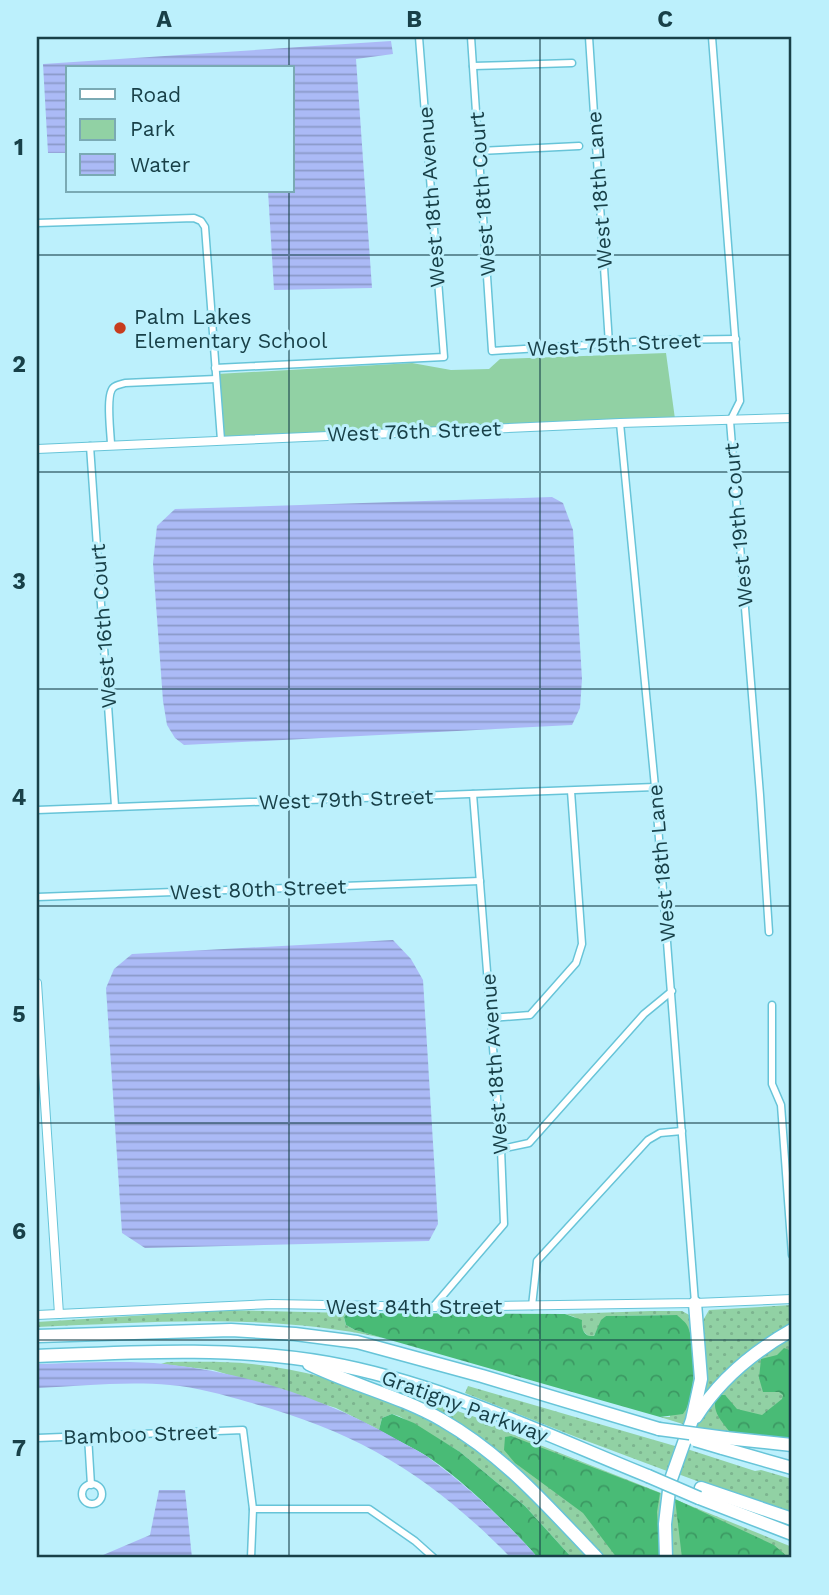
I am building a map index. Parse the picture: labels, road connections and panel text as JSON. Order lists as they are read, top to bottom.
{
  "streets": {
    "highway": ["Gratigny Parkway"],
    "street": [
      "West 18th Lane",
      "West 18th Court",
      "West 18th Avenue",
      "West 75th Street",
      "West 76th Street",
      "West 19th Court",
      "West 16th Court",
      "West 79th Street",
      "West 80th Street",
      "West 84th Street",
      "Bamboo Street"
    ]
  },
  "crossings": [
    ["West 18th Lane", "West 75th Street"],
    ["West 18th Lane", "West 76th Street"],
    ["West 18th Lane", "West 79th Street"],
    ["West 18th Lane", "West 84th Street"],
    ["West 18th Court", "West 75th Street"],
    ["West 18th Avenue", "West 79th Street"],
    ["West 18th Avenue", "West 80th Street"],
    ["West 18th Avenue", "West 84th Street"],
    ["West 75th Street", "West 19th Court"],
    ["West 76th Street", "West 19th Court"],
    ["West 76th Street", "West 16th Court"],
    ["West 16th Court", "West 79th Street"]
  ],
  "places": ["Palm Lakes Elementary School"],
  "legend": ["Road", "Park", "Water"],
  "grid": {
    "columns": ["A", "B", "C"],
    "rows": [
      "1",
      "2",
      "3",
      "4",
      "5",
      "6",
      "7"
    ]
  }
}
